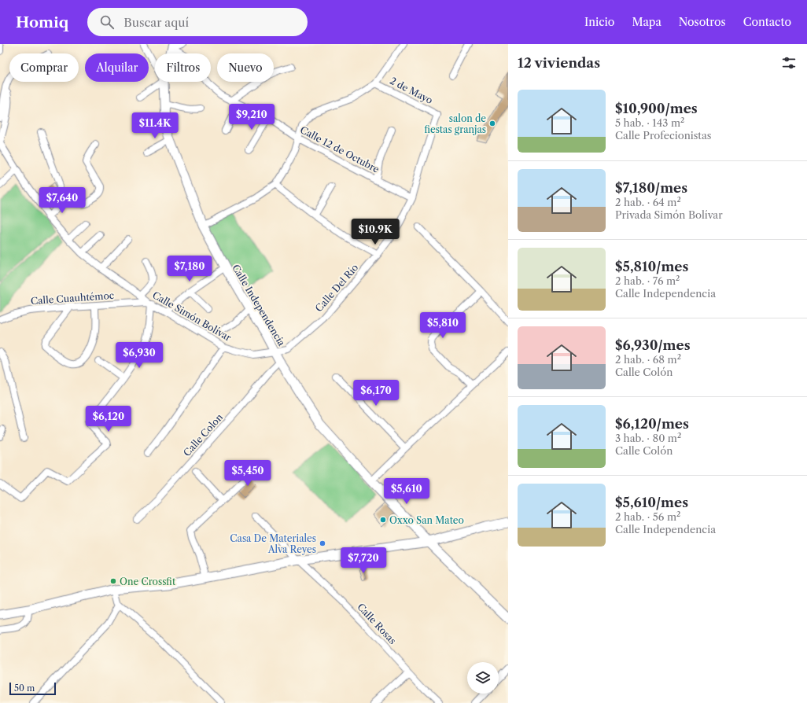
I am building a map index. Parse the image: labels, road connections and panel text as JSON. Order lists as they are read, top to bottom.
{
  "streets": {
    "street": [
      "2 de Mayo",
      "Calle 12 de Octubre",
      "Calle Del Río",
      "Calle Cuauhtémoc",
      "Calle Independencia",
      "Calle Simón Bolívar",
      "Calle Colon",
      "Calle Rosas"
    ]
  },
  "crossings": [
    ["2 de Mayo", "Calle Del Río"],
    ["Calle 12 de Octubre", "Calle Del Río"],
    ["Calle 12 de Octubre", "Calle Independencia"],
    ["Calle Del Río", "Calle Independencia"],
    ["Calle Del Río", "Calle Simón Bolívar"],
    ["Calle Cuauhtémoc", "Calle Simón Bolívar"],
    ["Calle Independencia", "Calle Simón Bolívar"],
    ["Calle Independencia", "Calle Colon"]
  ],
  "places": [
    "salon de fiestas granjas",
    "Oxxo San Mateo",
    "Casa De Materiales Alva Reyes",
    "One Crossfit"
  ],
  "scale_bar": "50 m",
  "page": {
    "header": "Homiq",
    "search": "Buscar aquí",
    "nav": [
      "Inicio",
      "Mapa",
      "Nosotros",
      "Contacto"
    ],
    "heading": "12 viviendas",
    "chip": [
      "Comprar",
      "Alquilar",
      "Filtros",
      "Nuevo"
    ],
    "list": [
      {
        "name": "$10,900/mes",
        "note": "5 hab. · 143 m² · Calle Profecionistas"
      },
      {
        "name": "$7,180/mes",
        "note": "2 hab. · 64 m² · Privada Simón Bolívar"
      },
      {
        "name": "$5,810/mes",
        "note": "2 hab. · 76 m² · Calle Independencia"
      },
      {
        "name": "$6,930/mes",
        "note": "2 hab. · 68 m² · Calle Colón"
      },
      {
        "name": "$6,120/mes",
        "note": "3 hab. · 80 m² · Calle Colón"
      },
      {
        "name": "$5,610/mes",
        "note": "2 hab. · 56 m² · Calle Independencia"
      }
    ],
    "price": [
      "$9,210",
      "$11.4K",
      "$7,640",
      "$10.9K",
      "$7,180",
      "$5,810",
      "$6,930",
      "$6,170",
      "$6,120",
      "$5,450",
      "$5,610",
      "$7,720"
    ],
    "scale": "50 m"
  }
}
